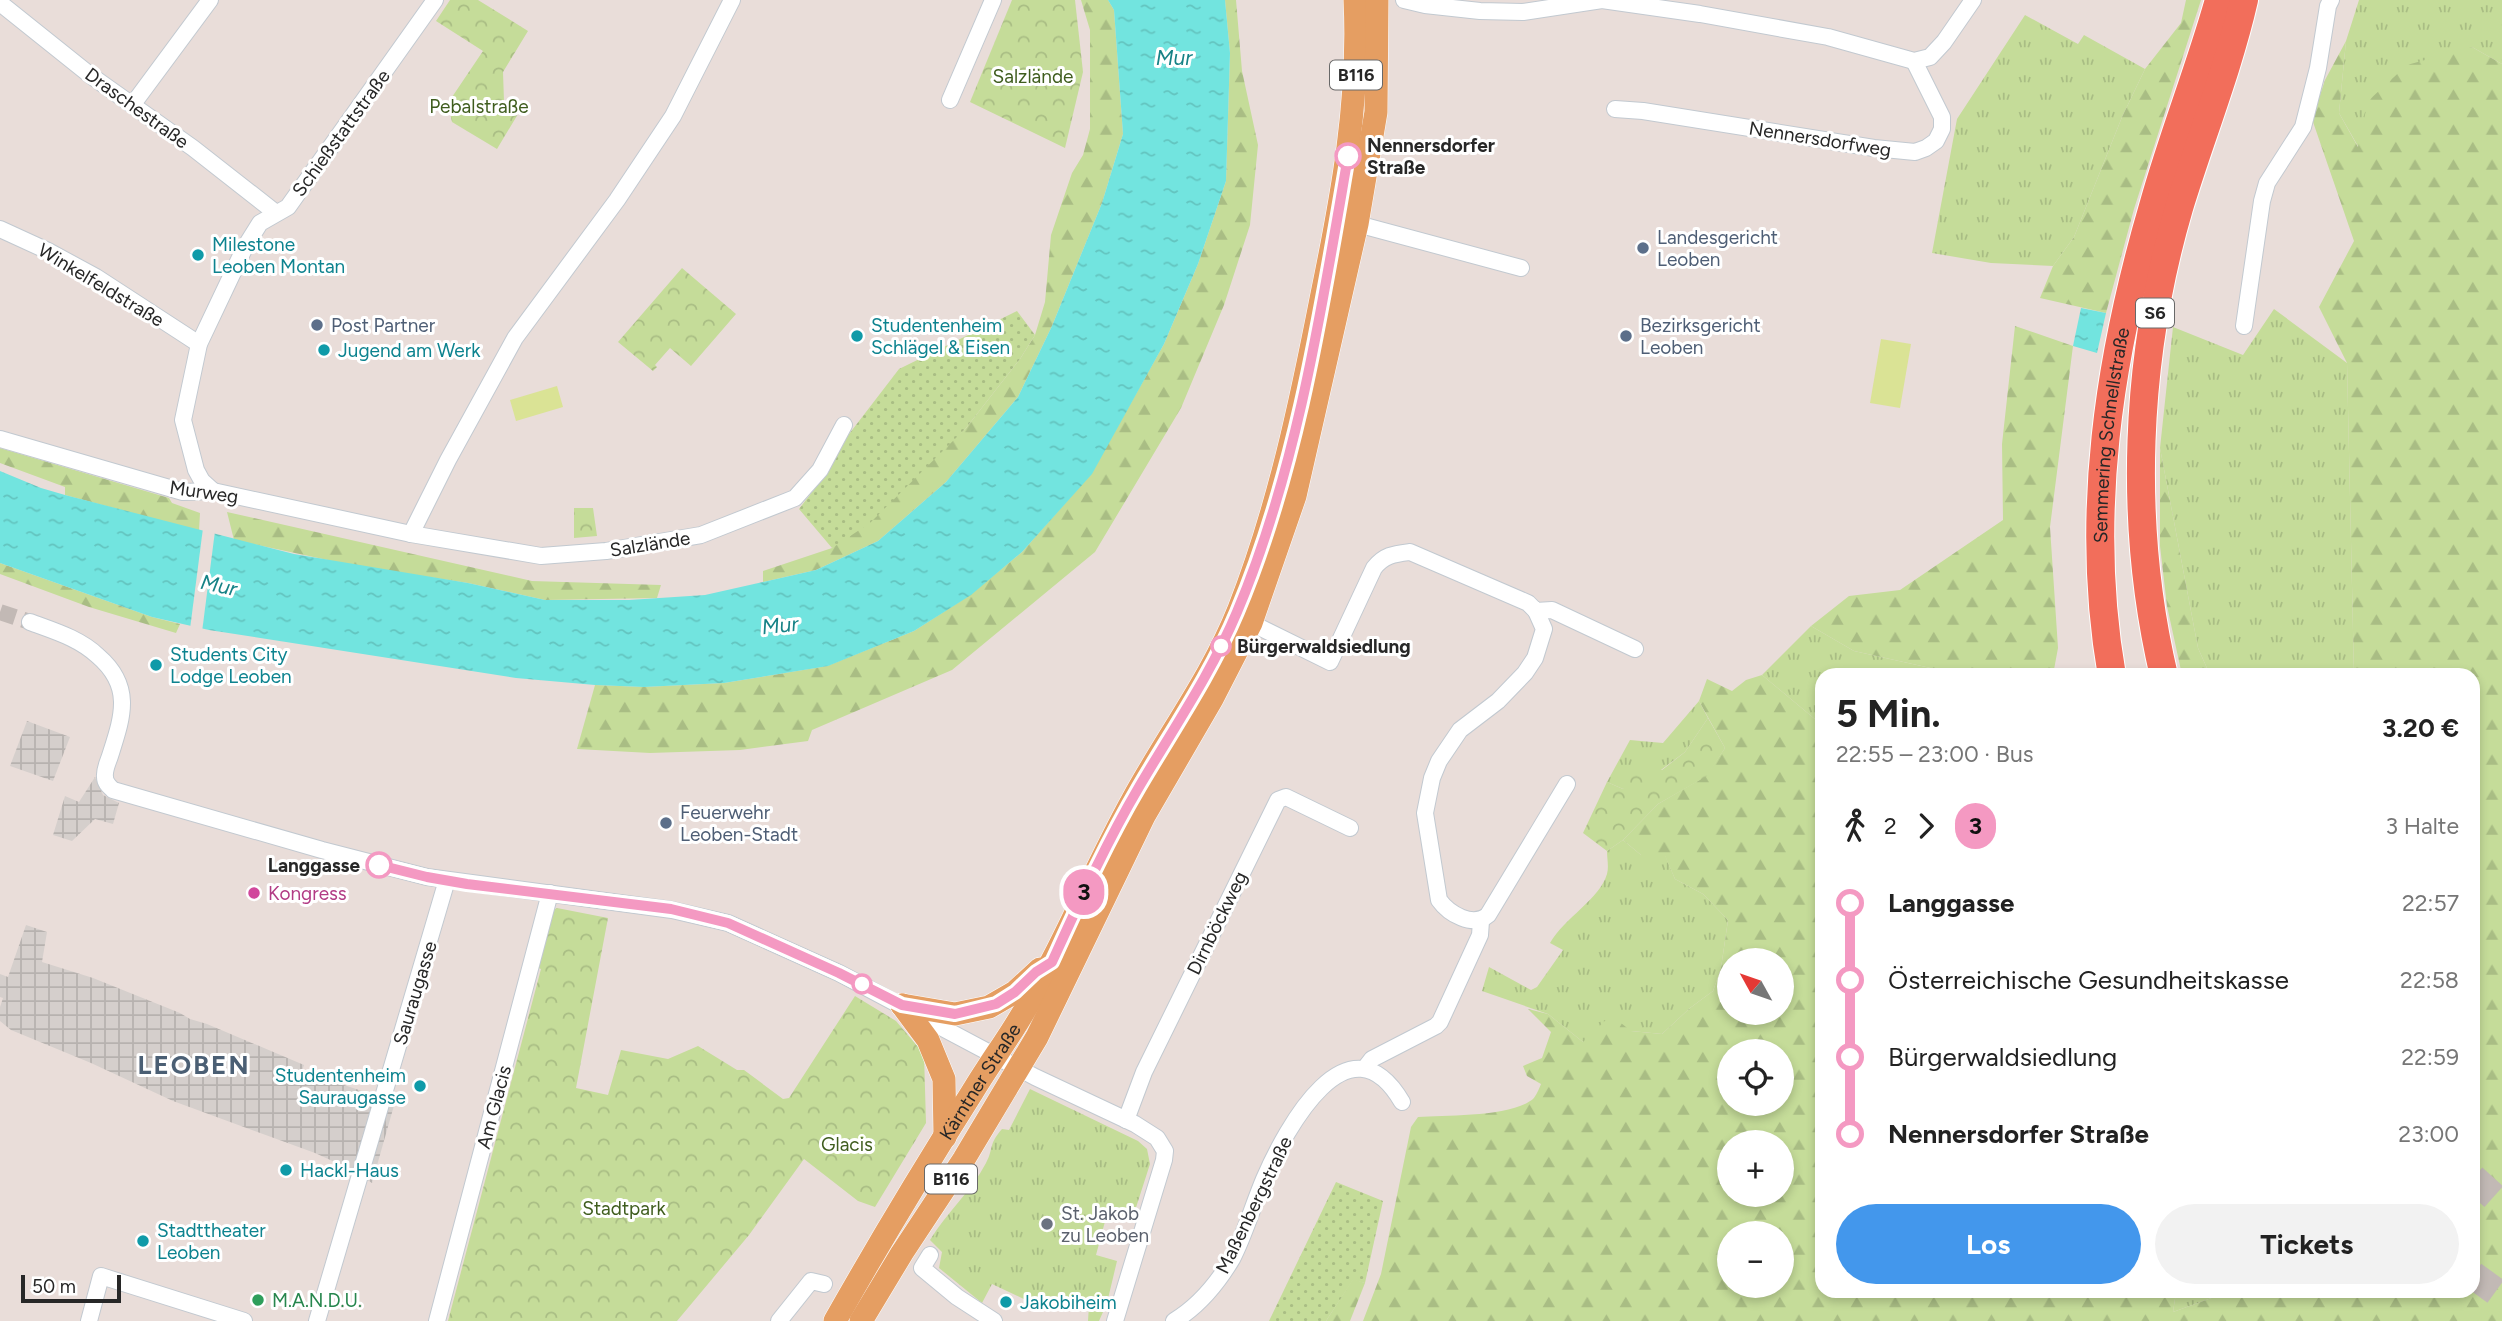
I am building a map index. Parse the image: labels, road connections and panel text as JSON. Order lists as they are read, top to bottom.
{
  "streets": {
    "highway": ["S6", "Semmering Schnellstraße"],
    "main road": ["B116", "Kärntner Straße"],
    "street": [
      "Draschestraße",
      "Schießstattstraße",
      "Nennersdorfweg",
      "Winkelfeldstraße",
      "Murweg",
      "Salzlände",
      "Dirnböckweg",
      "Sauraugasse",
      "Am Glacis",
      "Maßenbergstraße"
    ]
  },
  "crossings": [
    ["Draschestraße", "Schießstattstraße"],
    ["Schießstattstraße", "Winkelfeldstraße"],
    ["Schießstattstraße", "Murweg"],
    ["Murweg", "Salzlände"]
  ],
  "districts": ["LEOBEN"],
  "water": ["Mur"],
  "parks": [
    "Salzlände",
    "Pebalstraße",
    "Glacis",
    "Stadtpark"
  ],
  "places": [
    "Nennersdorfer Straße",
    "Landesgericht Leoben",
    "Milestone Leoben Montan",
    "Post Partner",
    "Studentenheim Schlägel & Eisen",
    "Bezirksgericht Leoben",
    "Jugend am Werk",
    "Bürgerwaldsiedlung",
    "Students City Lodge Leoben",
    "Feuerwehr Leoben-Stadt",
    "Langgasse",
    "Kongress",
    "Studentenheim Sauraugasse",
    "Hackl-Haus",
    "St. Jakob zu Leoben",
    "Stadttheater Leoben",
    "M.A.N.D.U.",
    "Jakobiheim"
  ],
  "lines": ["bus line 3"],
  "scale_bar": "50 m",
  "north": "top left",
  "page": {
    "on_map": "3",
    "heading": ["5 Min.", "22:55 – 23:00 · Bus", "3.20 €"],
    "legs": ["2", "3", "3 Halte"],
    "list": [
      {
        "name": "Langgasse",
        "value": "22:57"
      },
      {
        "name": "Österreichische Gesundheitskasse",
        "value": "22:58"
      },
      {
        "name": "Bürgerwaldsiedlung",
        "value": "22:59"
      },
      {
        "name": "Nennersdorfer Straße",
        "value": "23:00"
      }
    ],
    "map_buttons": ["+", "−"],
    "buttons": ["Los", "Tickets"],
    "scale": "50 m"
  }
}
